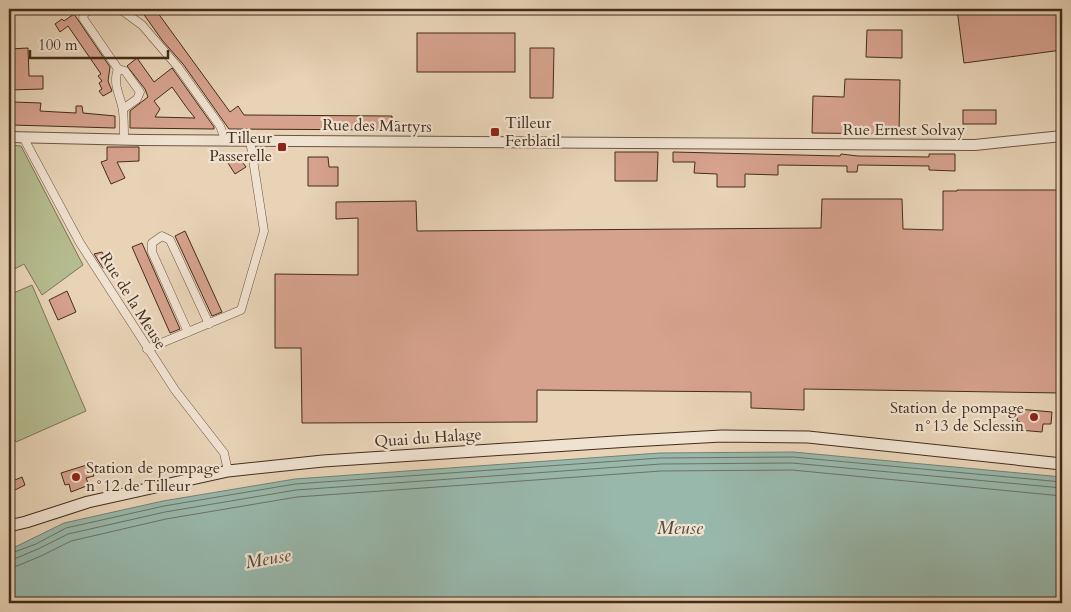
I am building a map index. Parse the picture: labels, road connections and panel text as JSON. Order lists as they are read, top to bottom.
{
  "streets": {
    "main road": ["Quai du Halage"],
    "street": ["Rue des Martyrs", "Rue Ernest Solvay", "Rue de la Meuse"]
  },
  "crossings": [
    ["Rue des Martyrs", "Rue Ernest Solvay"],
    ["Rue des Martyrs", "Rue de la Meuse"],
    ["Rue de la Meuse", "Quai du Halage"]
  ],
  "water": ["Meuse"],
  "places": {
    "transit": ["Tilleur Ferblatil", "Tilleur Passerelle"],
    "other": ["Station de pompage n°13 de Sclessin", "Station de pompage n°12 de Tilleur"]
  },
  "scale_bar": "100 m"
}
